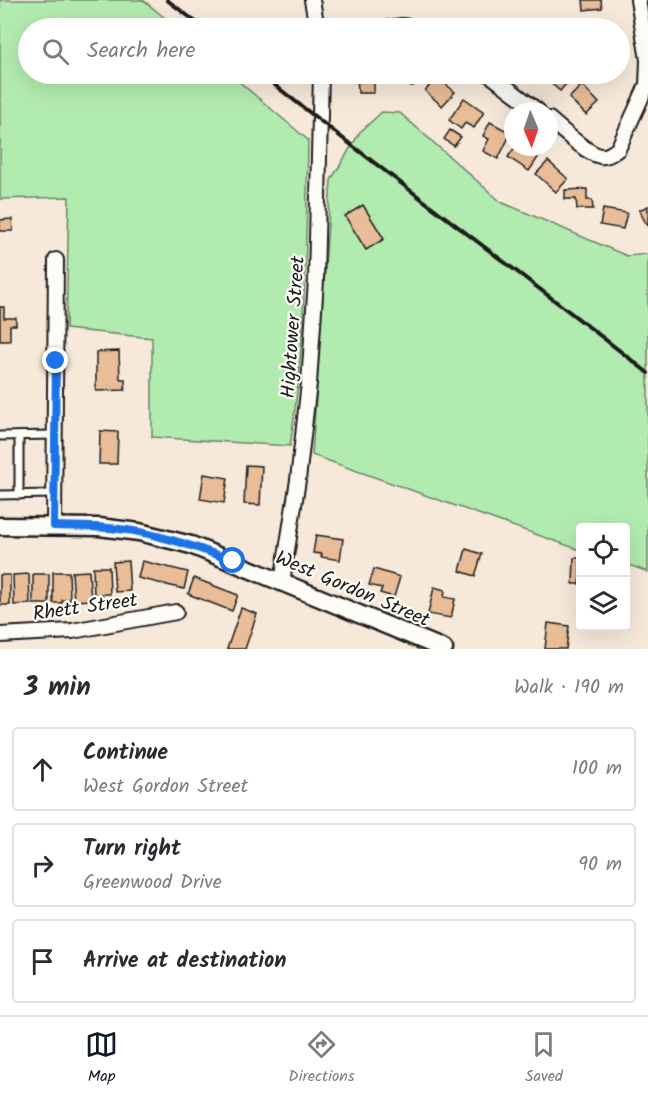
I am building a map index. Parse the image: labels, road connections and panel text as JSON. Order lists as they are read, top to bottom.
{
  "streets": {
    "street": ["Hightower Street", "West Gordon Street", "Rhett Street"]
  },
  "crossings": [
    ["Hightower Street", "West Gordon Street"]
  ],
  "north": "bottom",
  "page": {
    "search": "Search here",
    "heading": ["3 min", "Walk · 190 m"],
    "list": [
      ["Continue", "West Gordon Street", "100 m"],
      ["Turn right", "Greenwood Drive", "90 m"],
      "Arrive at destination"
    ],
    "nav": ["Map", "Directions", "Saved"]
  }
}
